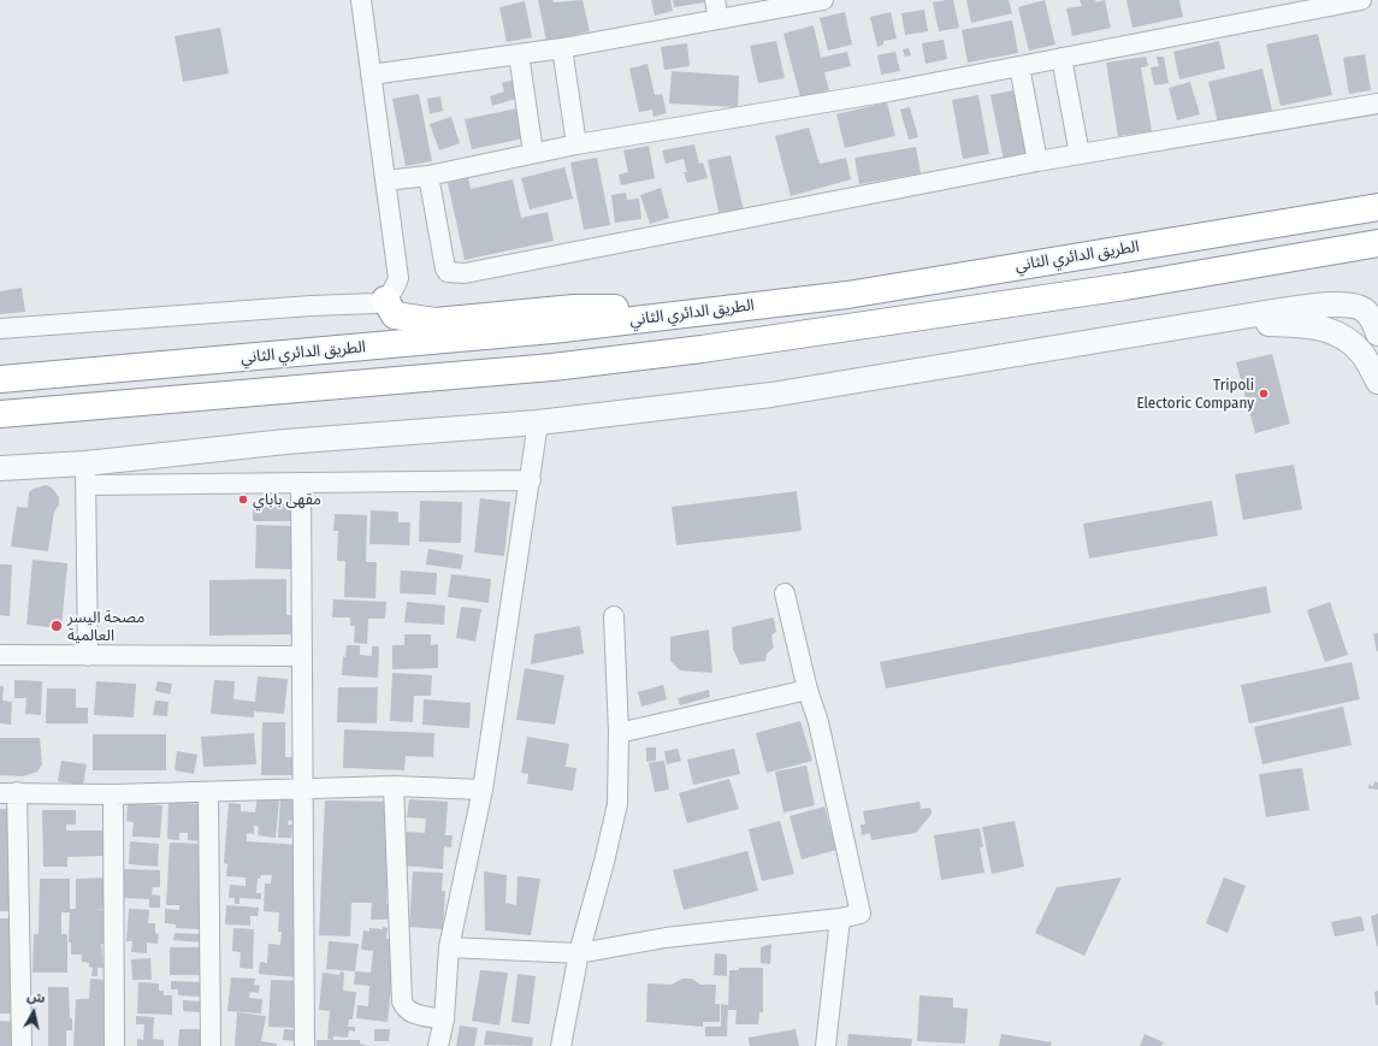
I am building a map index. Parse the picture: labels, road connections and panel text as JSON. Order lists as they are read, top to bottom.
{
  "streets": {
    "highway": ["الطريق الدائري الثاني"]
  },
  "places": ["Tripoli Electoric Company", "مقهى باباي", "مصحة اليسر العالمية"],
  "north": "top"
}
